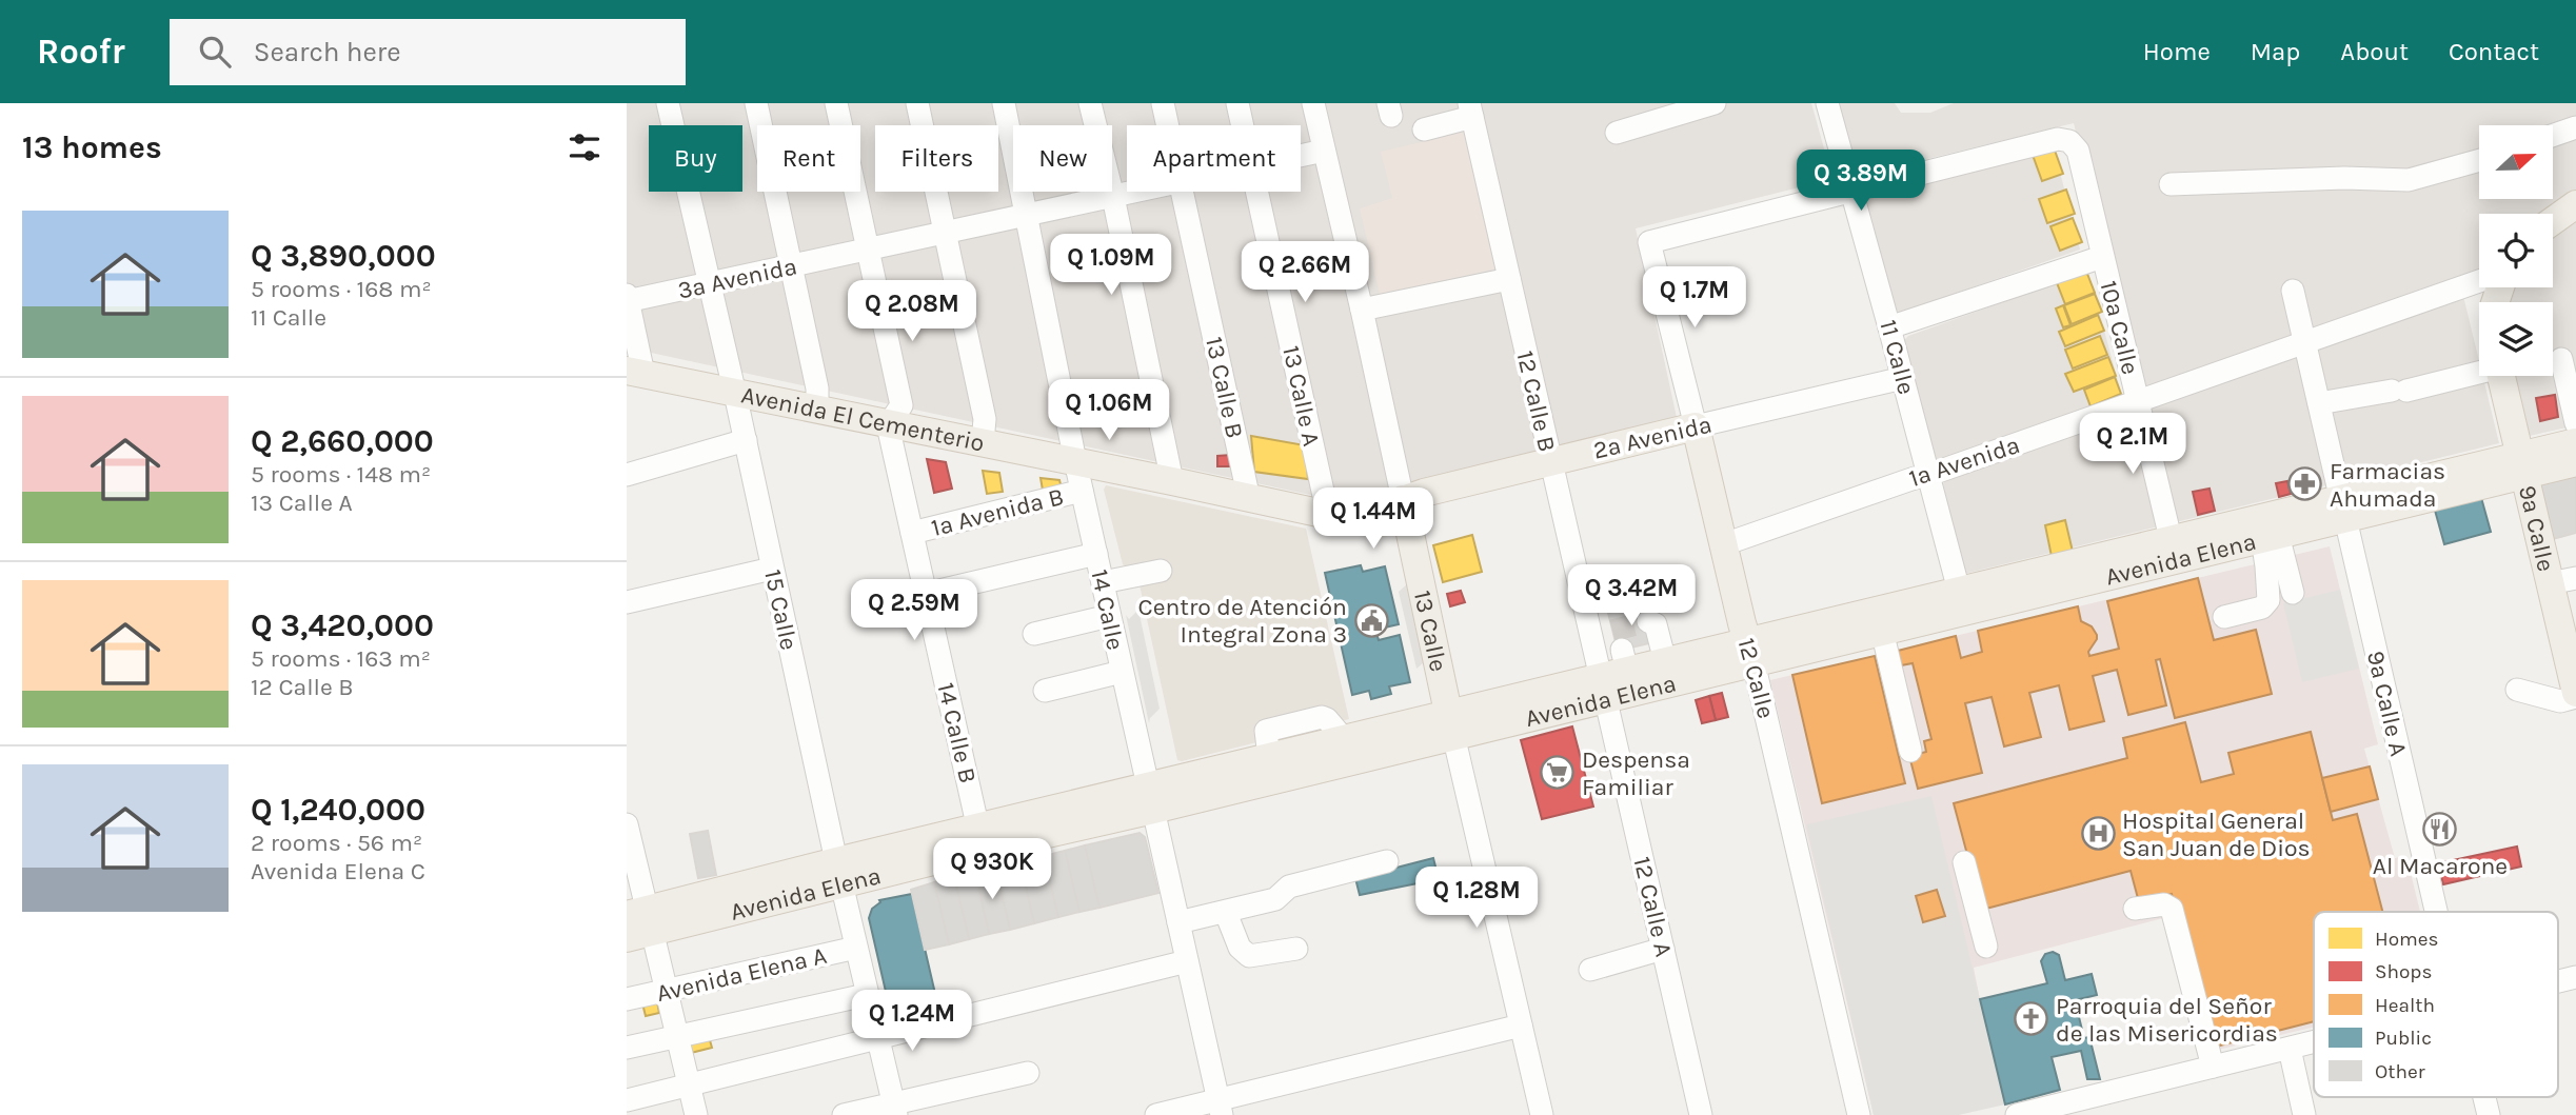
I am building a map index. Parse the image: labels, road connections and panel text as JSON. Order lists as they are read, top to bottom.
{
  "streets": {
    "main road": [
      "Avenida El Cementerio",
      "2a Avenida",
      "9a Calle",
      "Avenida Elena",
      "13 Calle",
      "12 Calle"
    ],
    "street": [
      "3a Avenida",
      "10a Calle",
      "11 Calle",
      "13 Calle B",
      "13 Calle A",
      "12 Calle B",
      "1a Avenida",
      "1a Avenida B",
      "15 Calle",
      "14 Calle",
      "9a Calle A",
      "14 Calle B",
      "12 Calle A",
      "Avenida Elena A"
    ]
  },
  "crossings": [
    ["3a Avenida", "15 Calle"],
    ["3a Avenida", "14 Calle"],
    ["3a Avenida", "13 Calle"],
    ["10a Calle", "11 Calle"],
    ["10a Calle", "1a Avenida"],
    ["10a Calle", "Avenida Elena"],
    ["10a Calle", "12 Calle"],
    ["11 Calle", "2a Avenida"],
    ["11 Calle", "1a Avenida"],
    ["11 Calle", "Avenida Elena"],
    ["11 Calle", "12 Calle"],
    ["13 Calle B", "Avenida El Cementerio"],
    ["13 Calle A", "Avenida El Cementerio"],
    ["12 Calle B", "2a Avenida"],
    ["12 Calle B", "Avenida Elena"],
    ["12 Calle B", "12 Calle A"],
    ["Avenida El Cementerio", "15 Calle"],
    ["Avenida El Cementerio", "14 Calle"],
    ["Avenida El Cementerio", "13 Calle"],
    ["Avenida El Cementerio", "14 Calle B"],
    ["2a Avenida", "13 Calle"],
    ["2a Avenida", "12 Calle"],
    ["1a Avenida", "12 Calle"],
    ["1a Avenida", "9a Calle A"],
    ["1a Avenida B", "14 Calle"],
    ["1a Avenida B", "14 Calle B"],
    ["9a Calle", "Avenida Elena"],
    ["Avenida Elena", "15 Calle"],
    ["Avenida Elena", "14 Calle"],
    ["Avenida Elena", "13 Calle"],
    ["Avenida Elena", "12 Calle"],
    ["Avenida Elena", "9a Calle A"],
    ["Avenida Elena", "14 Calle B"],
    ["Avenida Elena", "12 Calle A"],
    ["15 Calle", "Avenida Elena A"]
  ],
  "places": {
    "pharmacy": ["Farmacias Ahumada"],
    "public building": ["Centro de Atención Integral Zona 3"],
    "supermarket": ["Despensa Familiar"],
    "restaurant": ["Al Macarone"],
    "hospital": ["Hospital General San Juan de Dios"],
    "church": ["Parroquia del Señor de las Misericordias"]
  },
  "legend": [
    "Homes",
    "Shops",
    "Health",
    "Public",
    "Other"
  ],
  "north": "right",
  "page": {
    "header": "Roofr",
    "search": "Search here",
    "nav": [
      "Home",
      "Map",
      "About",
      "Contact"
    ],
    "heading": "13 homes",
    "chip": [
      "Buy",
      "Rent",
      "Filters",
      "New",
      "Apartment"
    ],
    "price": [
      "Q 3.89M",
      "Q 1.09M",
      "Q 2.66M",
      "Q 1.7M",
      "Q 2.08M",
      "Q 1.06M",
      "Q 2.1M",
      "Q 1.44M",
      "Q 3.42M",
      "Q 2.59M",
      "Q 930K",
      "Q 1.28M",
      "Q 1.24M"
    ],
    "list": [
      {
        "name": "Q 3,890,000",
        "note": "5 rooms · 168 m² · 11 Calle"
      },
      {
        "name": "Q 2,660,000",
        "note": "5 rooms · 148 m² · 13 Calle A"
      },
      {
        "name": "Q 3,420,000",
        "note": "5 rooms · 163 m² · 12 Calle B"
      },
      {
        "name": "Q 1,240,000",
        "note": "2 rooms · 56 m² · Avenida Elena C"
      }
    ]
  }
}
